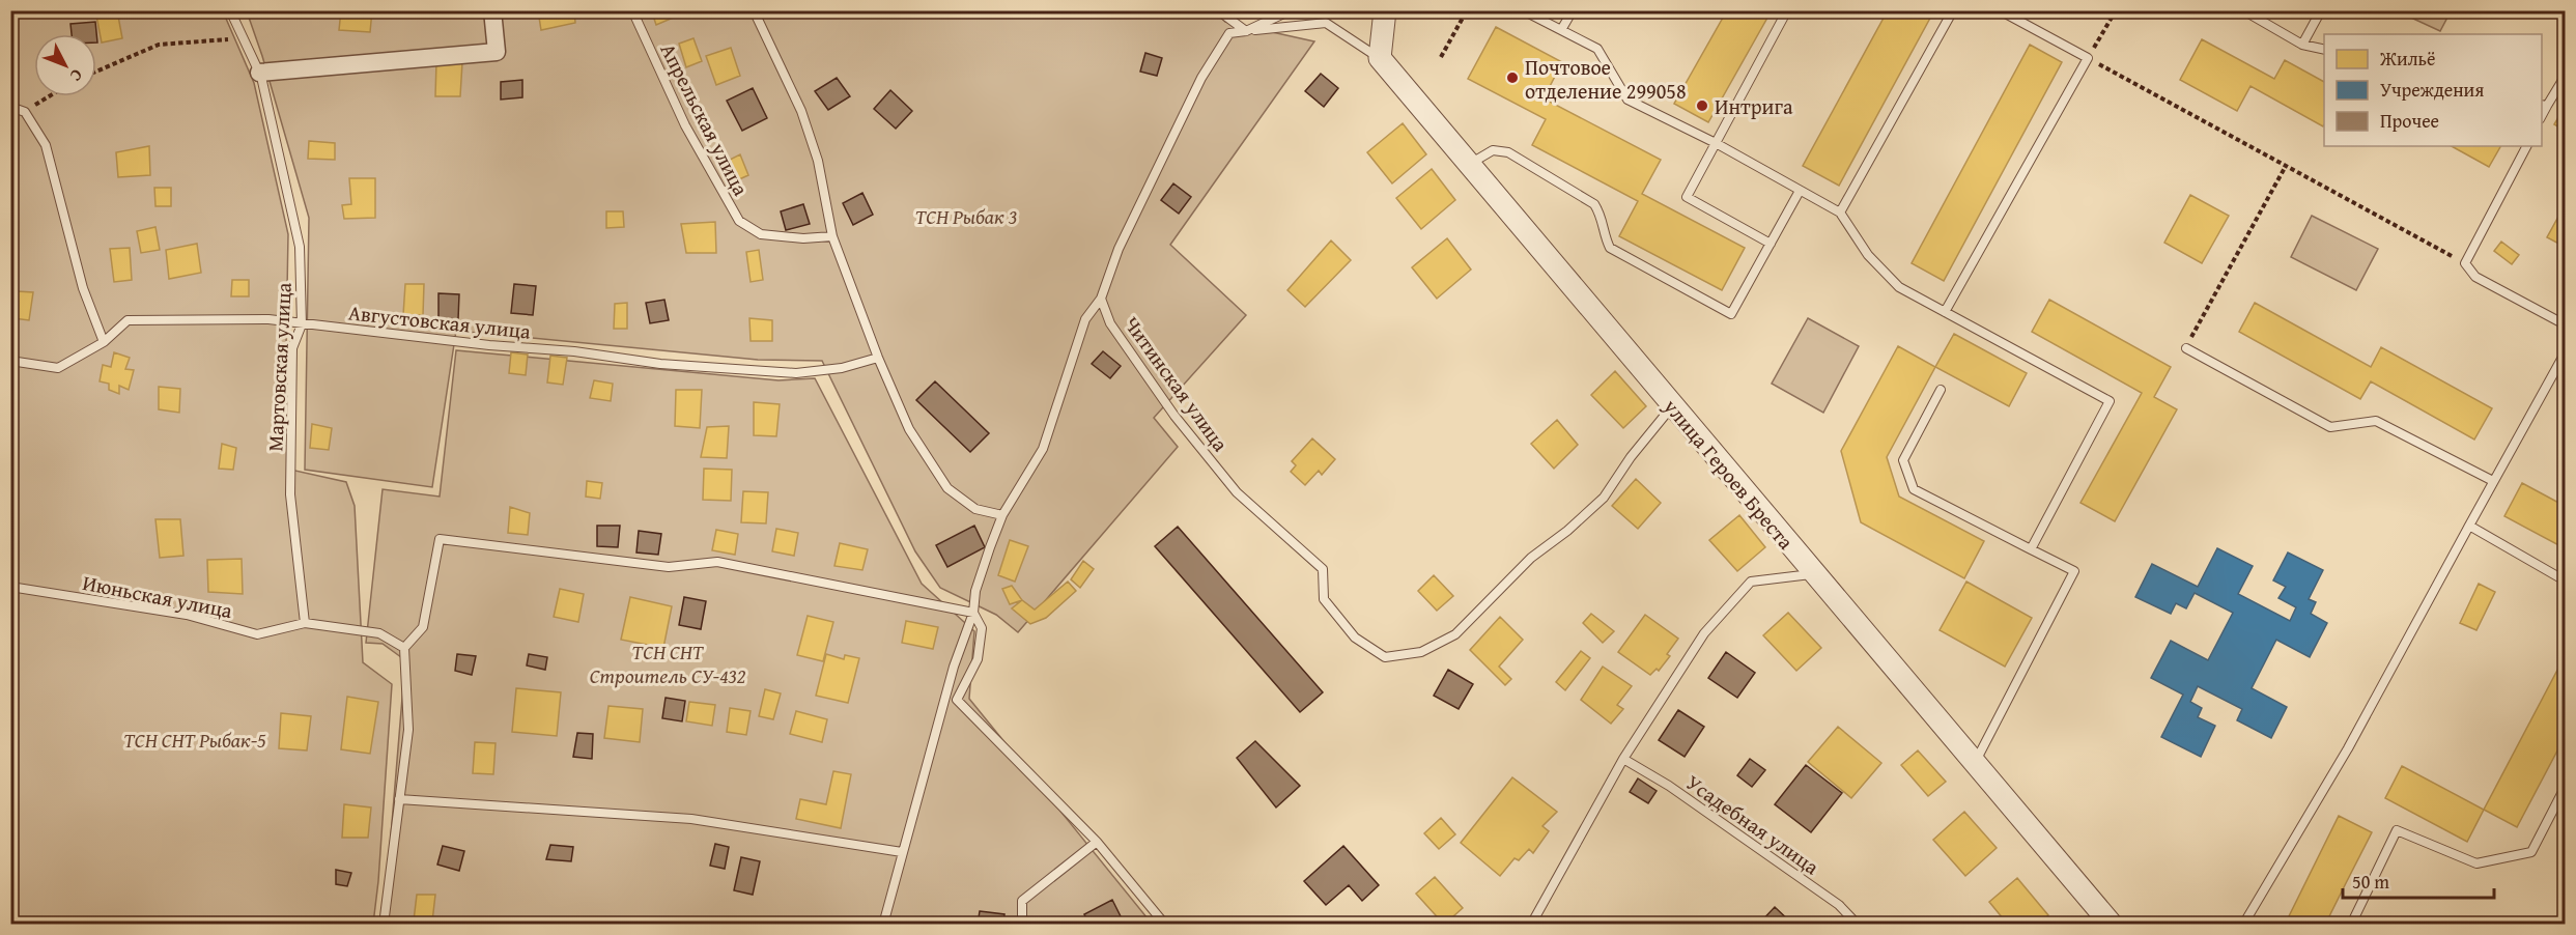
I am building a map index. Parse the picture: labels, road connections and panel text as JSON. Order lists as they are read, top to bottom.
{
  "streets": {
    "street": ["улица Героев Бреста"],
    "lane": [
      "Апрельская улица",
      "Августовская улица",
      "Мартовская улица",
      "Читинская улица",
      "Июньская улица",
      "Усадебная улица"
    ]
  },
  "crossings": [
    ["Августовская улица", "Мартовская улица"],
    ["Мартовская улица", "Июньская улица"],
    ["Читинская улица", "улица Героев Бреста"]
  ],
  "parks": ["ТСН Рыбак 3", "ТСН СНТ Строитель СУ-432", "ТСН СНТ Рыбак-5"],
  "places": ["Почтовое отделение 299058", "Интрига"],
  "legend": ["Жильё", "Учреждения", "Прочее"],
  "scale_bar": "50 m",
  "north": "bottom right"
}
